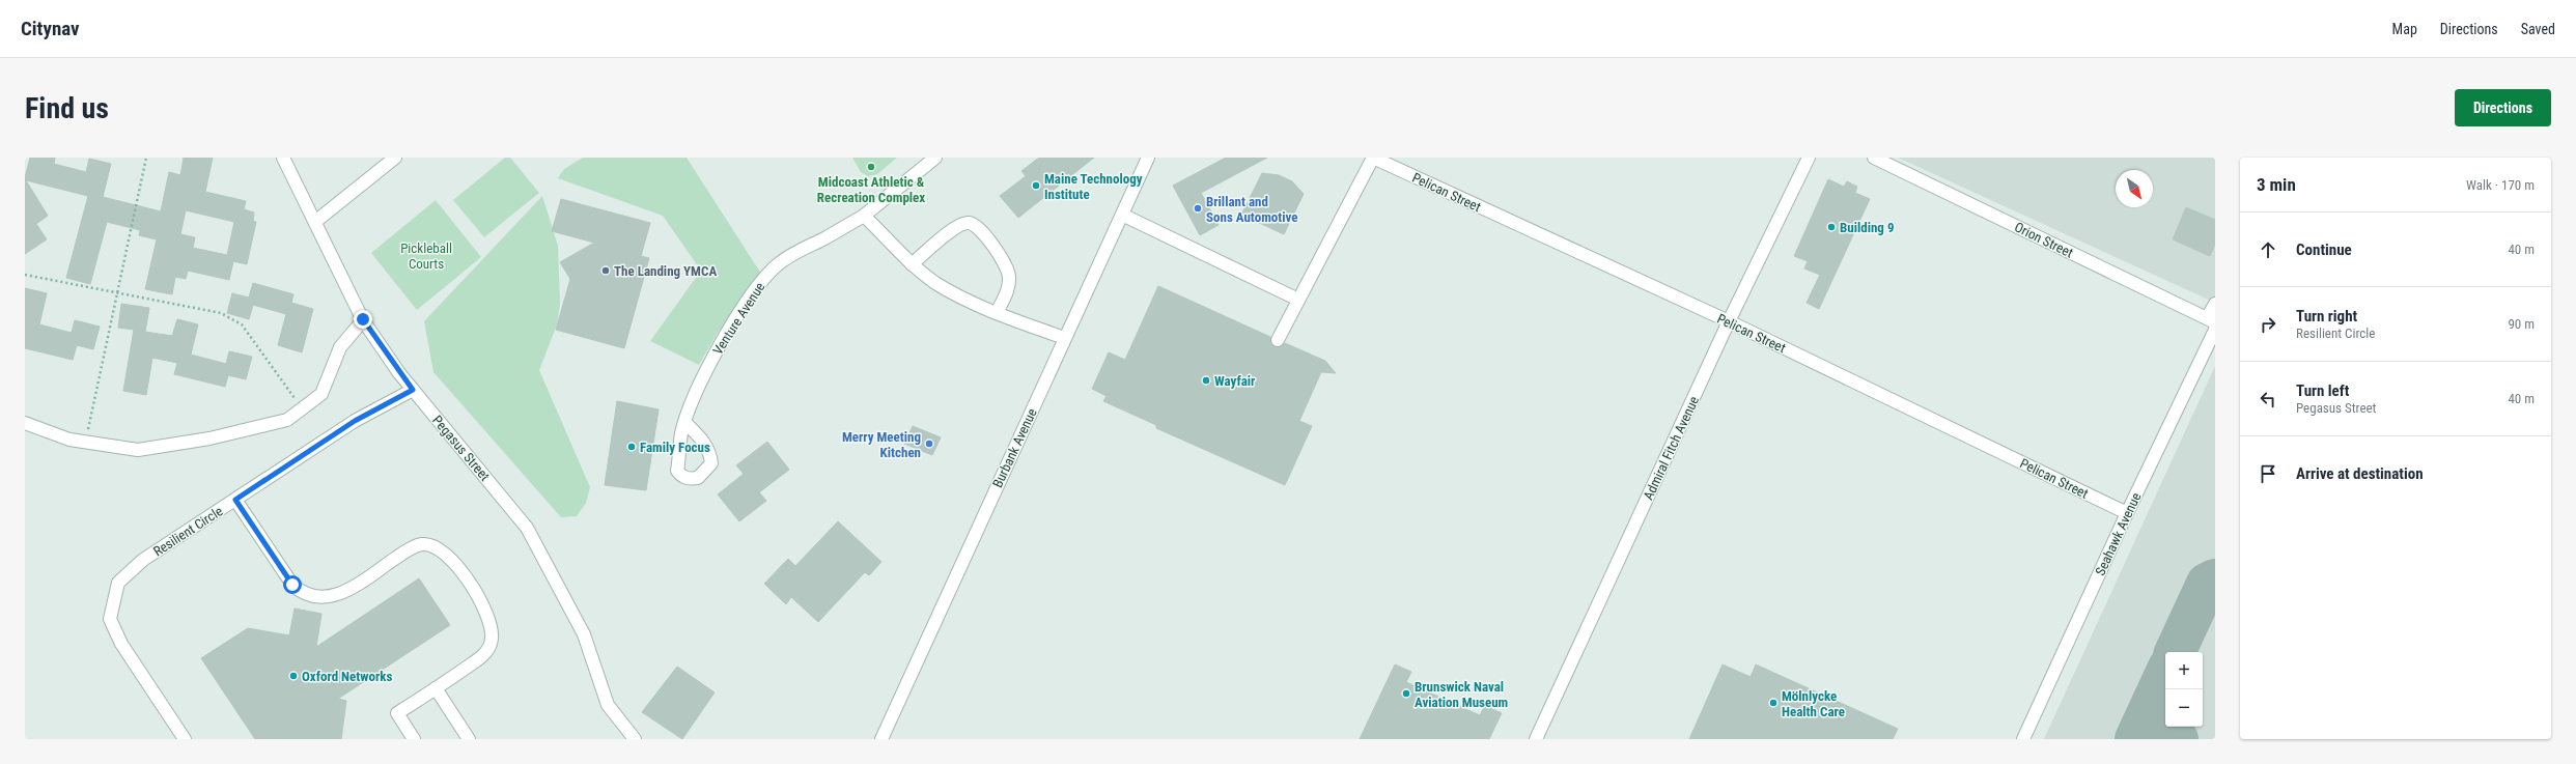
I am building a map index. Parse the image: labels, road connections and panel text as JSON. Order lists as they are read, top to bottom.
{
  "streets": {
    "street": [
      "Pelican Street",
      "Orion Street",
      "Venture Avenue",
      "Pegasus Street",
      "Burbank Avenue",
      "Admiral Fitch Avenue",
      "Resilient Circle",
      "Seahawk Avenue"
    ]
  },
  "crossings": [
    ["Pelican Street", "Admiral Fitch Avenue"],
    ["Pelican Street", "Seahawk Avenue"],
    ["Pegasus Street", "Resilient Circle"]
  ],
  "parks": ["Pickleball Courts"],
  "places": [
    "Midcoast Athletic & Recreation Complex",
    "Maine Technology Institute",
    "Brillant and Sons Automotive",
    "Building 9",
    "The Landing YMCA",
    "Wayfair",
    "Merry Meeting Kitchen",
    "Family Focus",
    "Oxford Networks",
    "Brunswick Naval Aviation Museum",
    "Mölnlycke Health Care"
  ],
  "north": "bottom right",
  "page": {
    "header": "Citynav",
    "nav": ["Map", "Directions", "Saved"],
    "buttons": "Directions",
    "title": "Find us",
    "heading": ["3 min", "Walk · 170 m"],
    "list": [
      ["Continue", "40 m"],
      ["Turn right", "Resilient Circle", "90 m"],
      ["Turn left", "Pegasus Street", "40 m"],
      "Arrive at destination"
    ],
    "map_buttons": ["+", "−"]
  }
}
